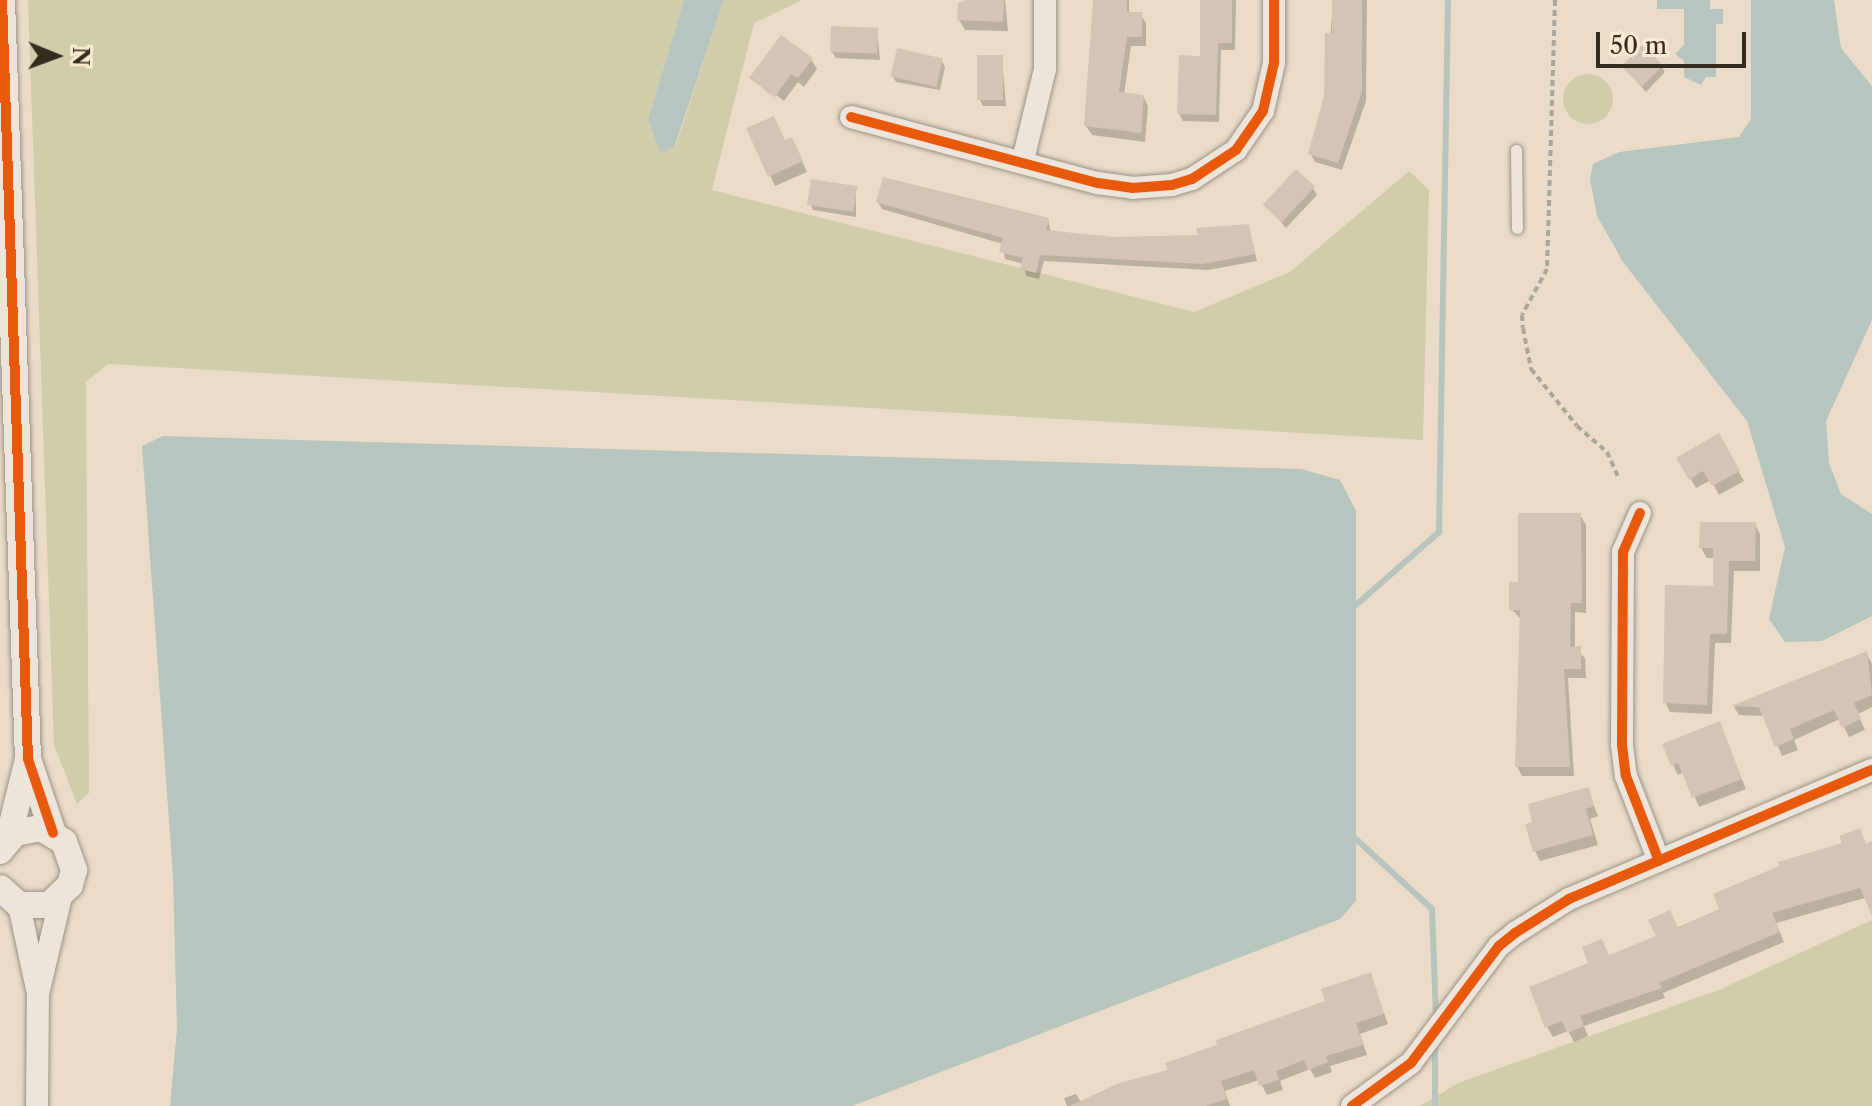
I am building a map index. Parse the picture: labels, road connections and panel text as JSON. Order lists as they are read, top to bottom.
{
  "scale_bar": "50 m",
  "north": "right"
}
